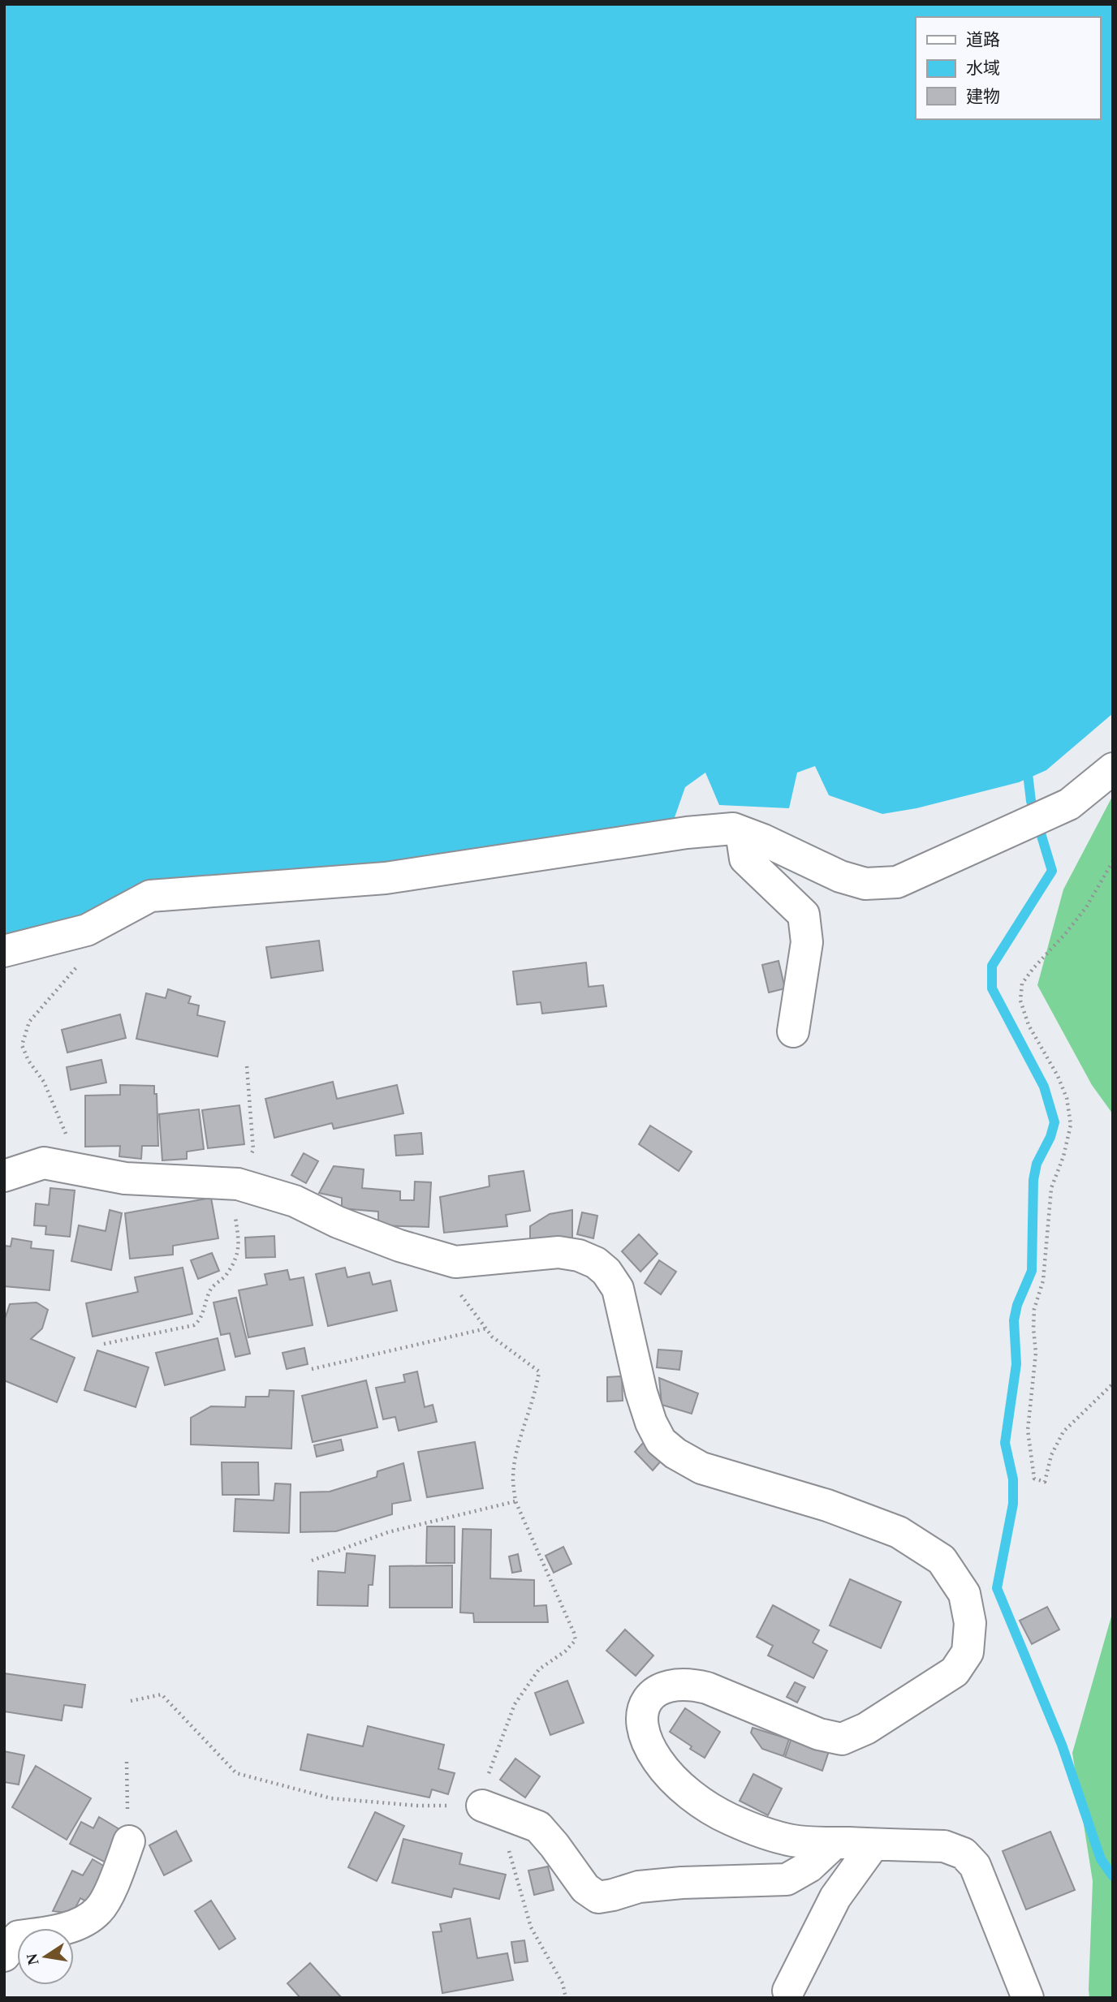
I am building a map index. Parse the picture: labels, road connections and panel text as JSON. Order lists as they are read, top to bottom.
{
  "legend": ["道路", "水域", "建物"],
  "north": "left"
}
